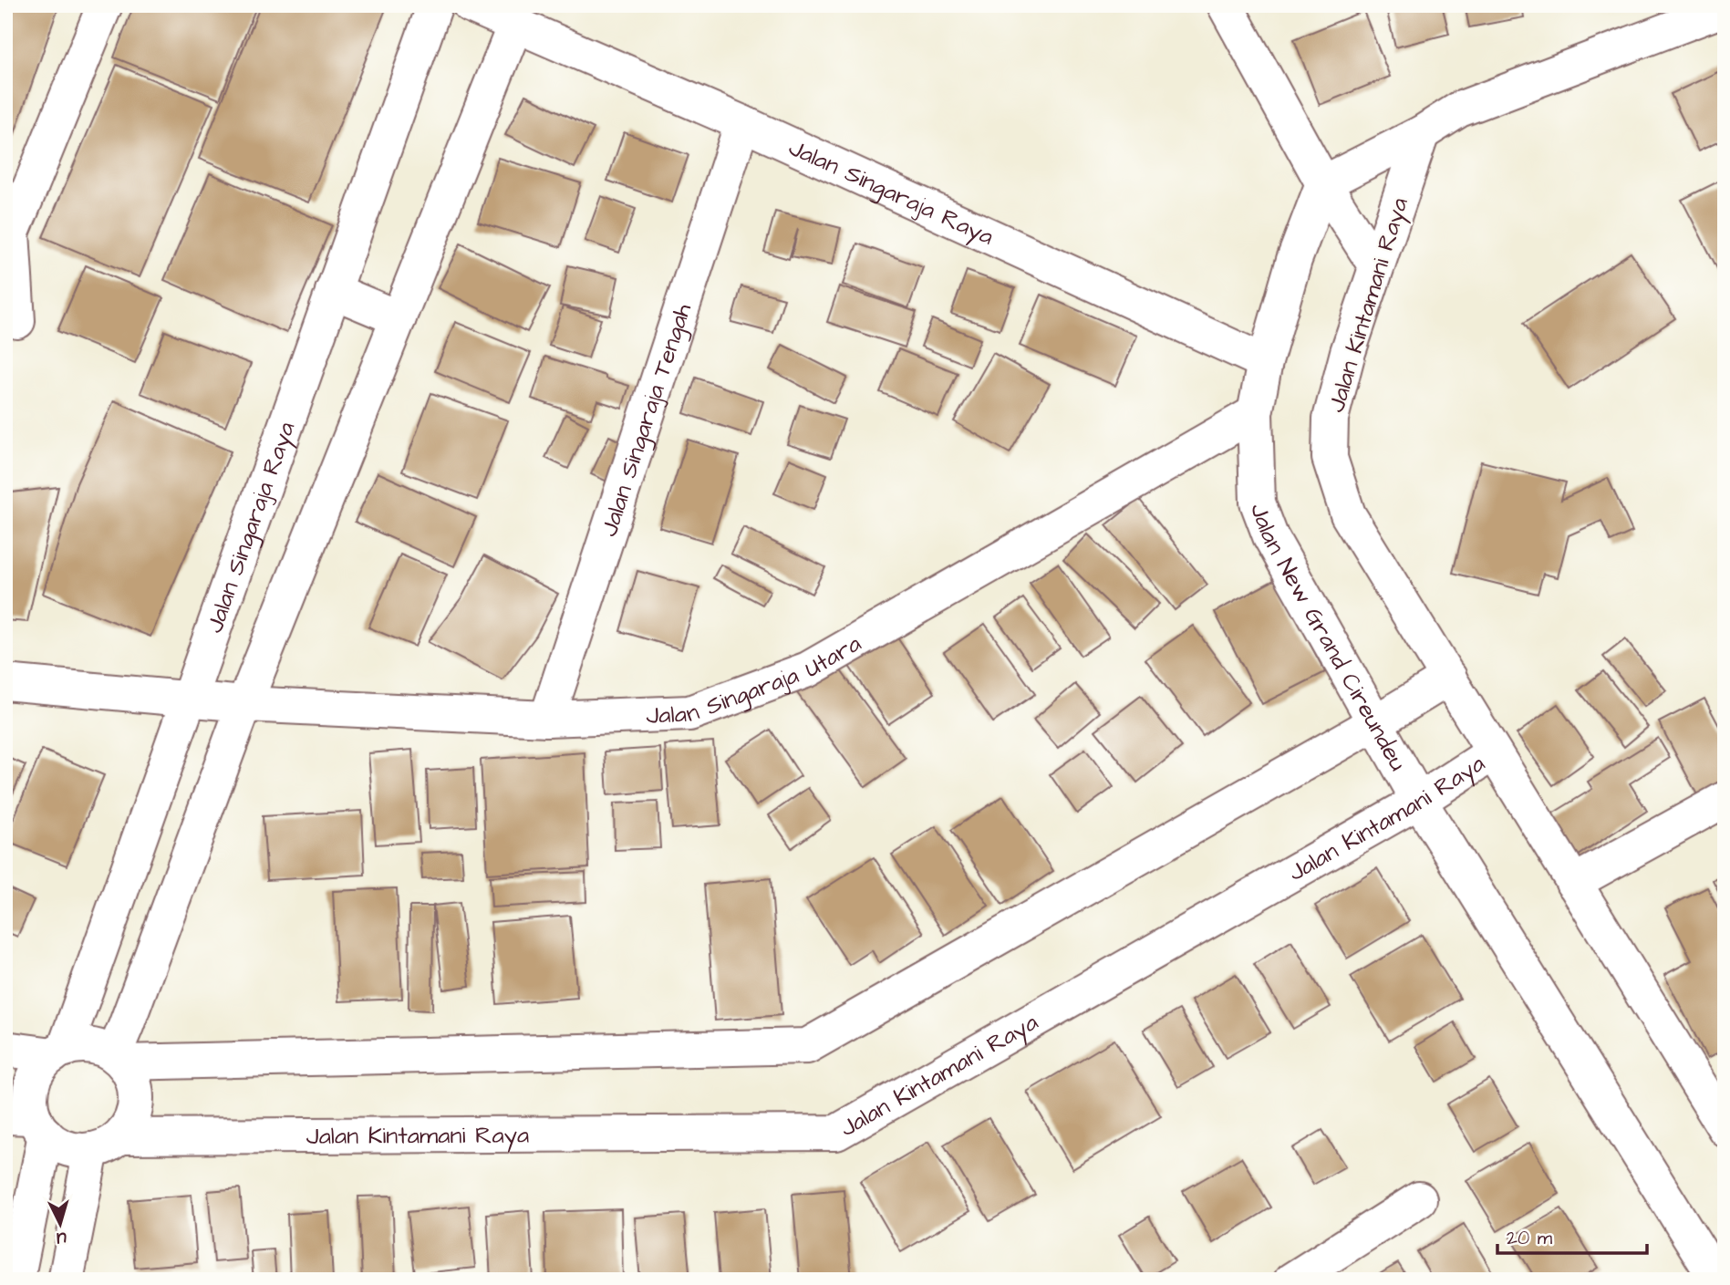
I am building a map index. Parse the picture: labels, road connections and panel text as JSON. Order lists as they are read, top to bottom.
{
  "streets": {
    "street": [
      "Jalan Singaraja Raya",
      "Jalan Kintamani Raya",
      "Jalan Singaraja Tengah",
      "Jalan New Grand Cireundeu",
      "Jalan Singaraja Utara"
    ]
  },
  "crossings": [
    ["Jalan Singaraja Raya", "Jalan Kintamani Raya"],
    ["Jalan Singaraja Raya", "Jalan Singaraja Tengah"],
    ["Jalan Singaraja Raya", "Jalan New Grand Cireundeu"],
    ["Jalan Singaraja Raya", "Jalan Singaraja Utara"],
    ["Jalan Kintamani Raya", "Jalan New Grand Cireundeu"],
    ["Jalan Singaraja Tengah", "Jalan Singaraja Utara"],
    ["Jalan New Grand Cireundeu", "Jalan Singaraja Utara"]
  ],
  "scale_bar": "20 m",
  "north": "bottom"
}
